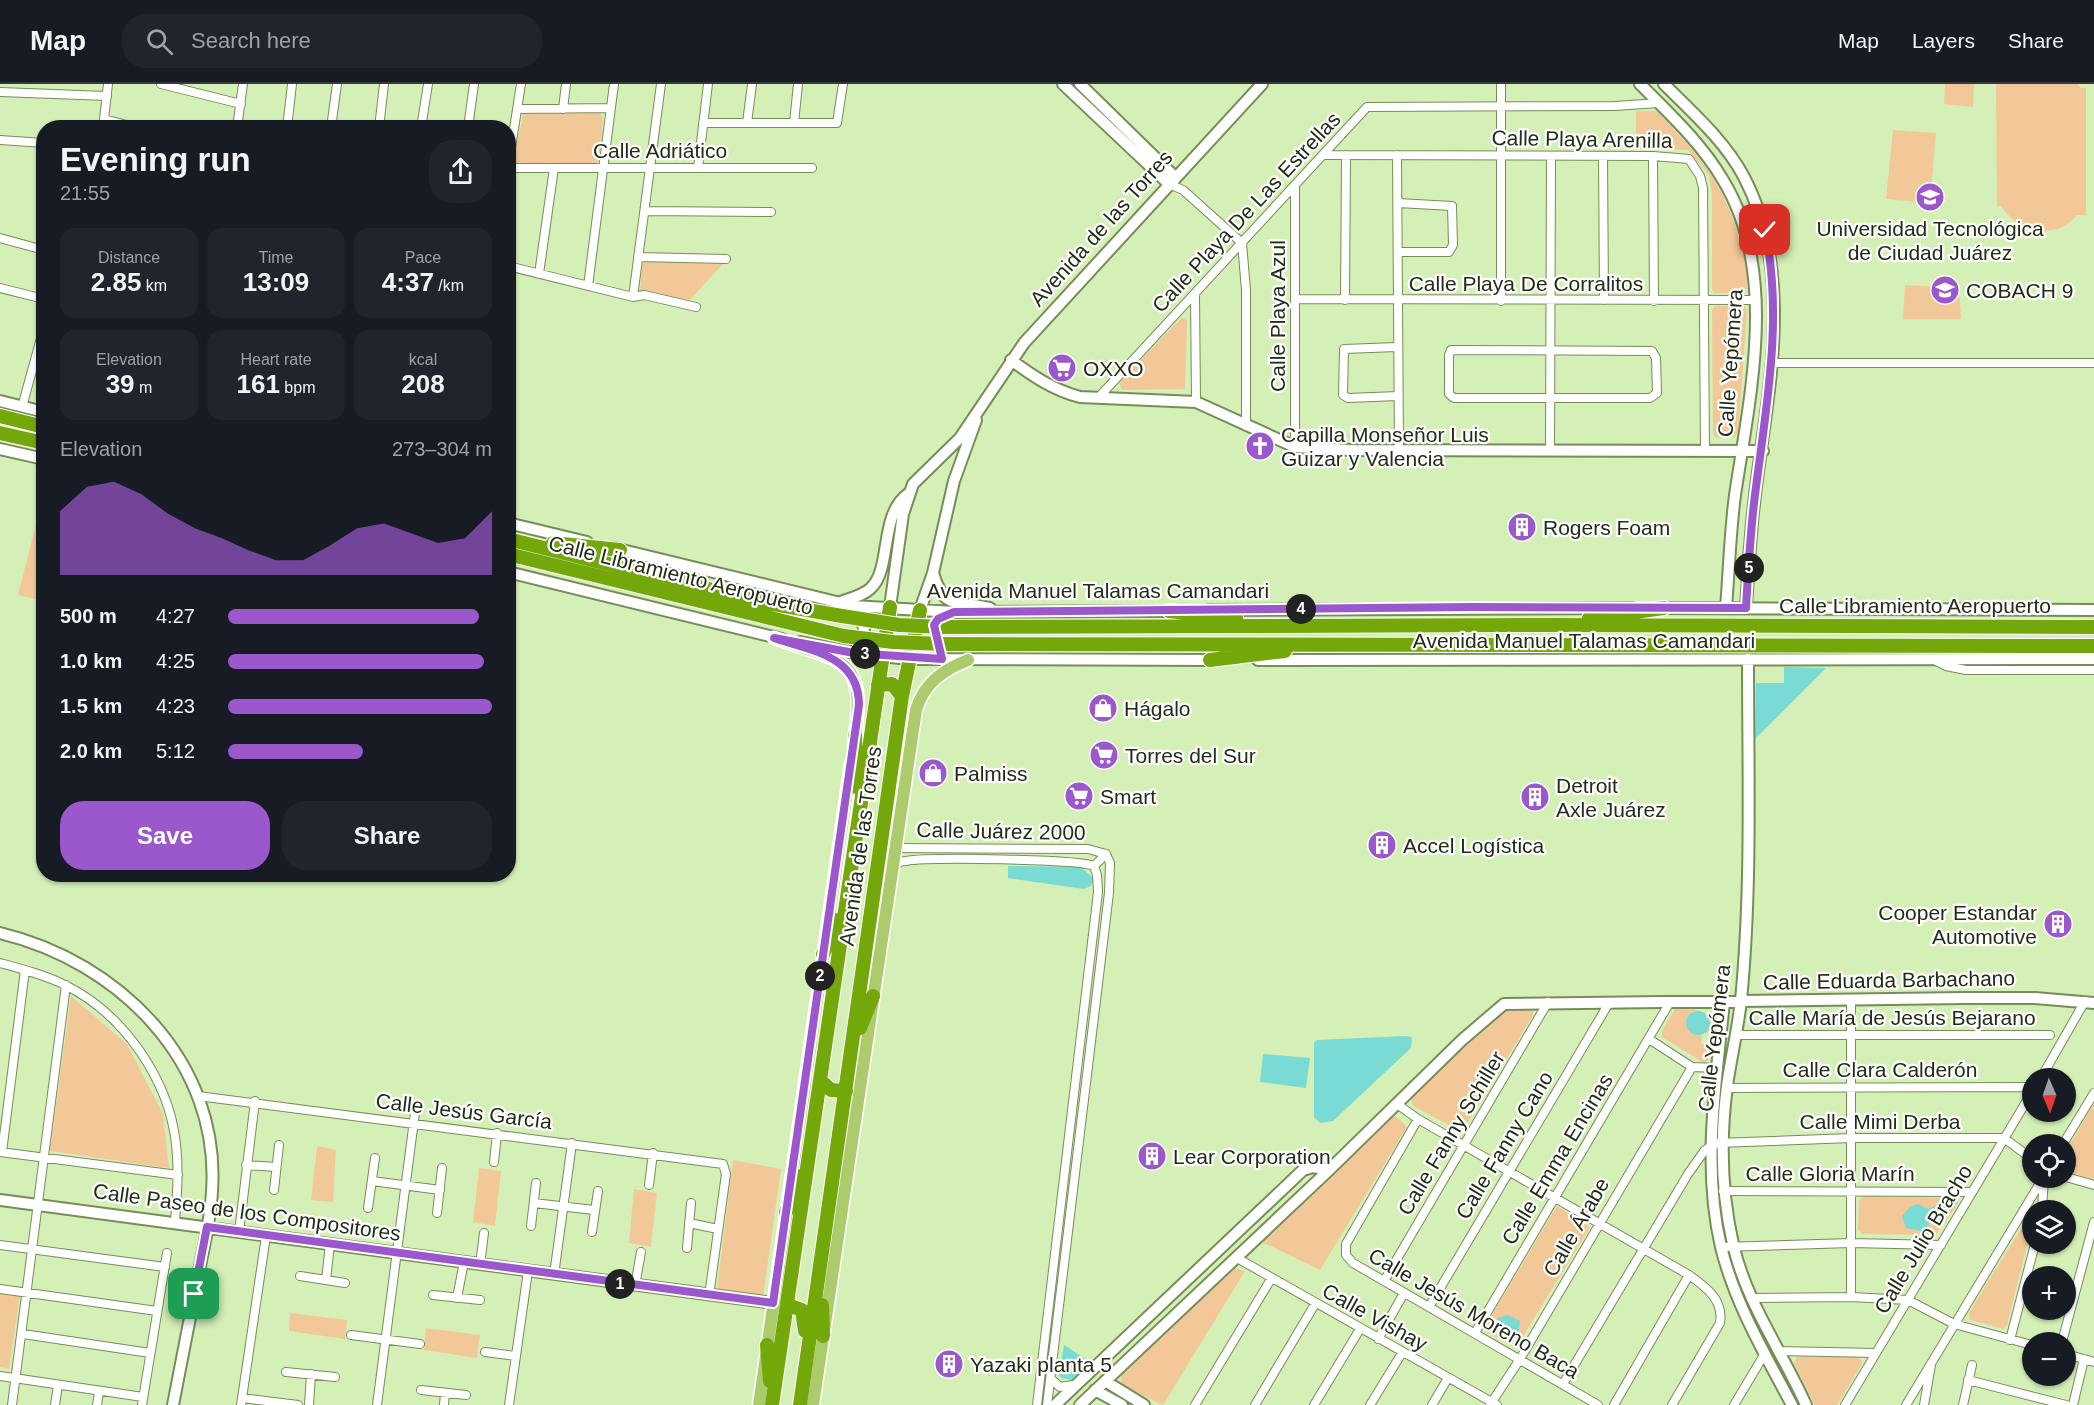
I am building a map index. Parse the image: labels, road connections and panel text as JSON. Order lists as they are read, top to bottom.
{
  "streets": {
    "highway": ["Avenida de las Torres", "Calle Libramiento Aeropuerto"],
    "main road": [
      "Calle Yepómera",
      "Avenida Manuel Talamas Camandari",
      "Calle Eduarda Barbachano",
      "Calle Paseo de los Compositores"
    ],
    "street": [
      "Calle Playa Arenilla",
      "Calle Adriático",
      "Calle Playa De Las Estrellas",
      "Calle Playa De Corralitos",
      "Calle Playa Azul",
      "Calle Juárez 2000",
      "Calle María de Jesús Bejarano",
      "Calle Clara Calderón",
      "Calle Jesús García",
      "Calle Mimi Derba",
      "Calle Fanny Schiller",
      "Calle Fanny Cano",
      "Calle Emma Encinas",
      "Calle Gloria Marín",
      "Calle Árabe",
      "Calle Julio Bracho",
      "Calle Jesús Moreno Baca",
      "Calle Vishay"
    ]
  },
  "crossings": [
    ["Calle Playa Arenilla", "Calle Playa De Las Estrellas"],
    ["Calle Playa Arenilla", "Calle Playa De Corralitos"],
    ["Calle Playa De Las Estrellas", "Calle Playa Azul"],
    ["Calle Playa De Las Estrellas", "Calle Yepómera"],
    ["Avenida de las Torres", "Avenida Manuel Talamas Camandari"],
    ["Avenida de las Torres", "Calle Juárez 2000"],
    ["Avenida de las Torres", "Calle Paseo de los Compositores"],
    ["Calle Playa De Corralitos", "Calle Playa Azul"],
    ["Calle Playa De Corralitos", "Calle Yepómera"],
    ["Calle Yepómera", "Avenida Manuel Talamas Camandari"],
    ["Calle Yepómera", "Calle Eduarda Barbachano"],
    ["Calle Yepómera", "Calle María de Jesús Bejarano"],
    ["Calle Yepómera", "Calle Clara Calderón"],
    ["Calle Yepómera", "Calle Mimi Derba"],
    ["Calle Yepómera", "Calle Gloria Marín"],
    ["Calle Libramiento Aeropuerto", "Avenida Manuel Talamas Camandari"],
    ["Calle Eduarda Barbachano", "Calle Fanny Schiller"],
    ["Calle Eduarda Barbachano", "Calle Fanny Cano"],
    ["Calle Eduarda Barbachano", "Calle Emma Encinas"],
    ["Calle Mimi Derba", "Calle Julio Bracho"],
    ["Calle Fanny Schiller", "Calle Jesús Moreno Baca"],
    ["Calle Fanny Cano", "Calle Jesús Moreno Baca"],
    ["Calle Emma Encinas", "Calle Jesús Moreno Baca"],
    ["Calle Gloria Marín", "Calle Julio Bracho"],
    ["Calle Árabe", "Calle Jesús Moreno Baca"],
    ["Calle Árabe", "Calle Vishay"]
  ],
  "places": {
    "school or university": ["Universidad Tecnológica de Ciudad Juárez", "COBACH 9"],
    "supermarket": ["OXXO", "Torres del Sur", "Smart"],
    "church": ["Capilla Monseñor Luis Guizar y Valencia"],
    "building": [
      "Rogers Foam",
      "Detroit Axle Juárez",
      "Accel Logística",
      "Cooper Estandar Automotive",
      "Lear Corporation",
      "Yazaki planta 5"
    ],
    "shop": ["Hágalo", "Palmiss"]
  },
  "north": "bottom",
  "page": {
    "header": "Map",
    "search": "Search here",
    "nav": ["Map", "Layers", "Share"],
    "heading": ["Evening run", "21:55"],
    "stats": [
      ["Distance", "2.85 km"],
      ["Time", "13:09"],
      ["Pace", "4:37 /km"],
      ["Elevation", "39 m"],
      ["Heart rate", "161 bpm"],
      ["kcal", "208"]
    ],
    "chart": ["Elevation", "273–304 m"],
    "pins": [
      "5",
      "4",
      "3",
      "2",
      "1"
    ],
    "list": [
      {
        "name": "500 m",
        "note": "4:27"
      },
      {
        "name": "1.0 km",
        "note": "4:25"
      },
      {
        "name": "1.5 km",
        "note": "4:23"
      },
      {
        "name": "2.0 km",
        "note": "5:12"
      }
    ],
    "buttons": ["Save", "Share"],
    "map_buttons": ["+", "−"]
  }
}
